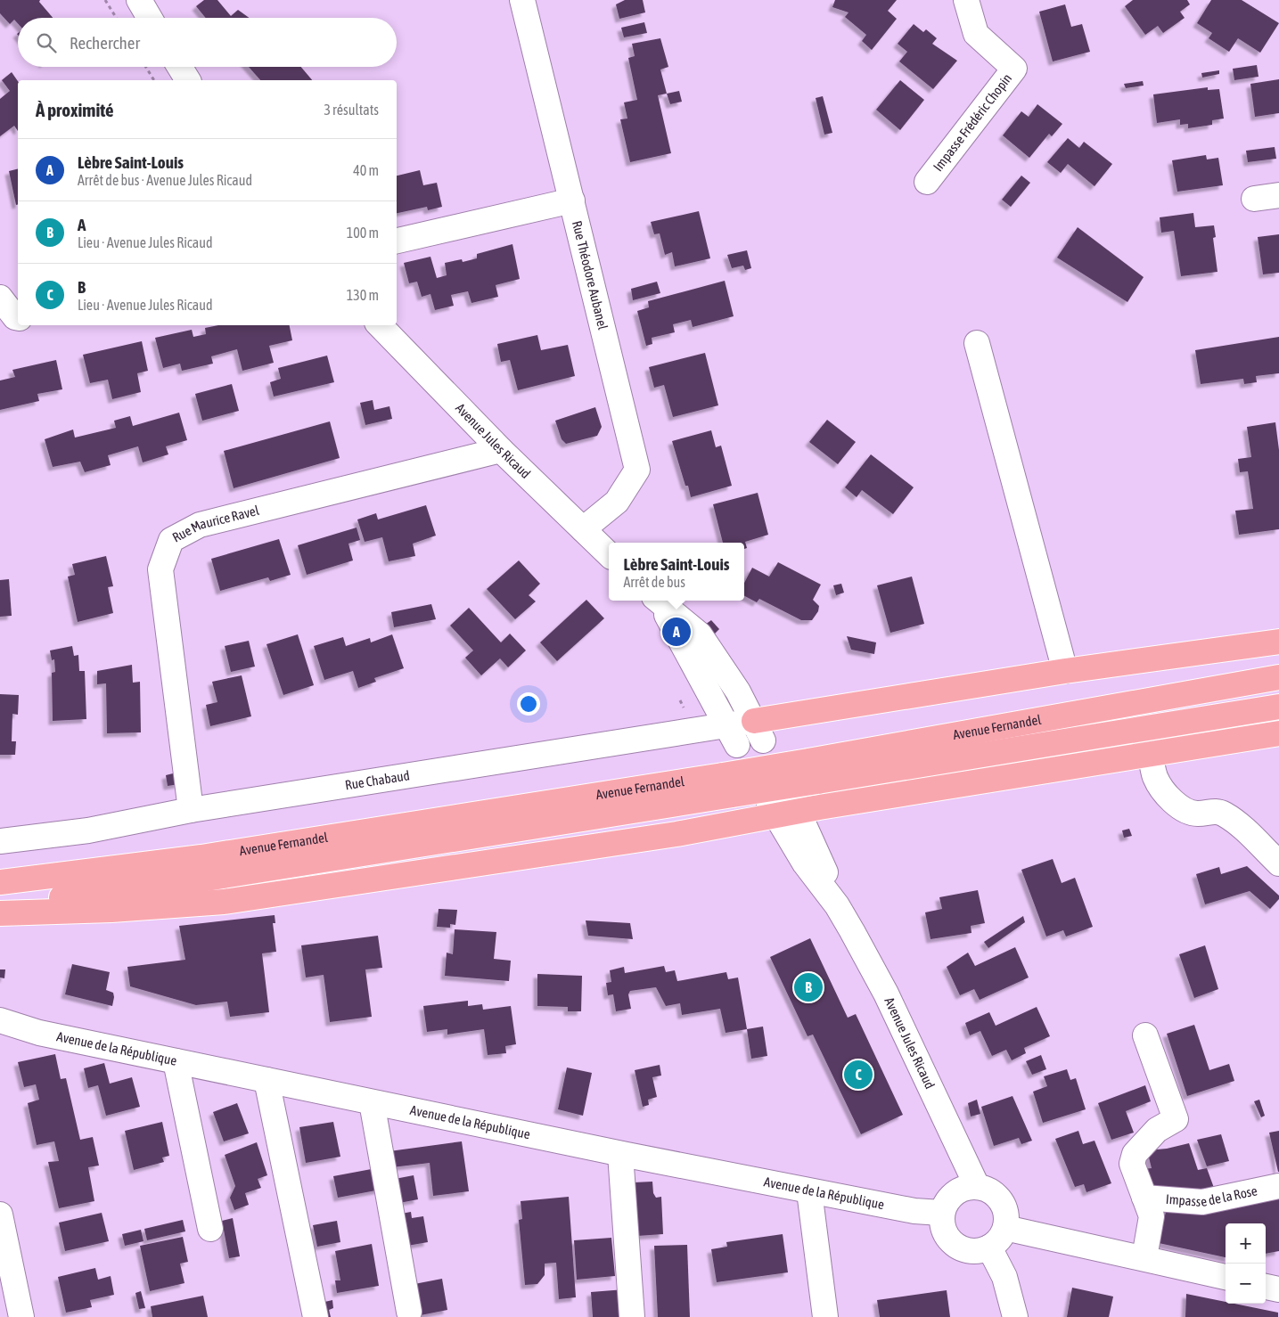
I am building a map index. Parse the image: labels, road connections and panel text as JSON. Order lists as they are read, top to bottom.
{
  "streets": {
    "main road": ["Avenue Fernandel"],
    "street": [
      "Impasse Frédéric Chopin",
      "Rue Théodore Aubanel",
      "Avenue Jules Ricaud",
      "Rue Maurice Ravel",
      "Rue Chabaud",
      "Avenue de la République",
      "Impasse de la Rose"
    ]
  },
  "crossings": [
    ["Rue Théodore Aubanel", "Avenue Jules Ricaud"],
    ["Avenue Jules Ricaud", "Rue Maurice Ravel"],
    ["Avenue Jules Ricaud", "Avenue de la République"],
    ["Rue Maurice Ravel", "Rue Chabaud"]
  ],
  "page": {
    "search": "Rechercher",
    "heading": ["À proximité", "3 résultats"],
    "list": [
      {
        "mark": "A",
        "name": "Lèbre Saint-Louis",
        "note": "Arrêt de bus · Avenue Jules Ricaud",
        "value": "40 m"
      },
      {
        "mark": "B",
        "name": "A",
        "note": "Lieu · Avenue Jules Ricaud",
        "value": "100 m"
      },
      {
        "mark": "C",
        "name": "B",
        "note": "Lieu · Avenue Jules Ricaud",
        "value": "130 m"
      }
    ],
    "popup": ["Lèbre Saint-Louis", "Arrêt de bus"],
    "pins": ["A", "B", "C"],
    "map_buttons": ["+", "−"]
  }
}
